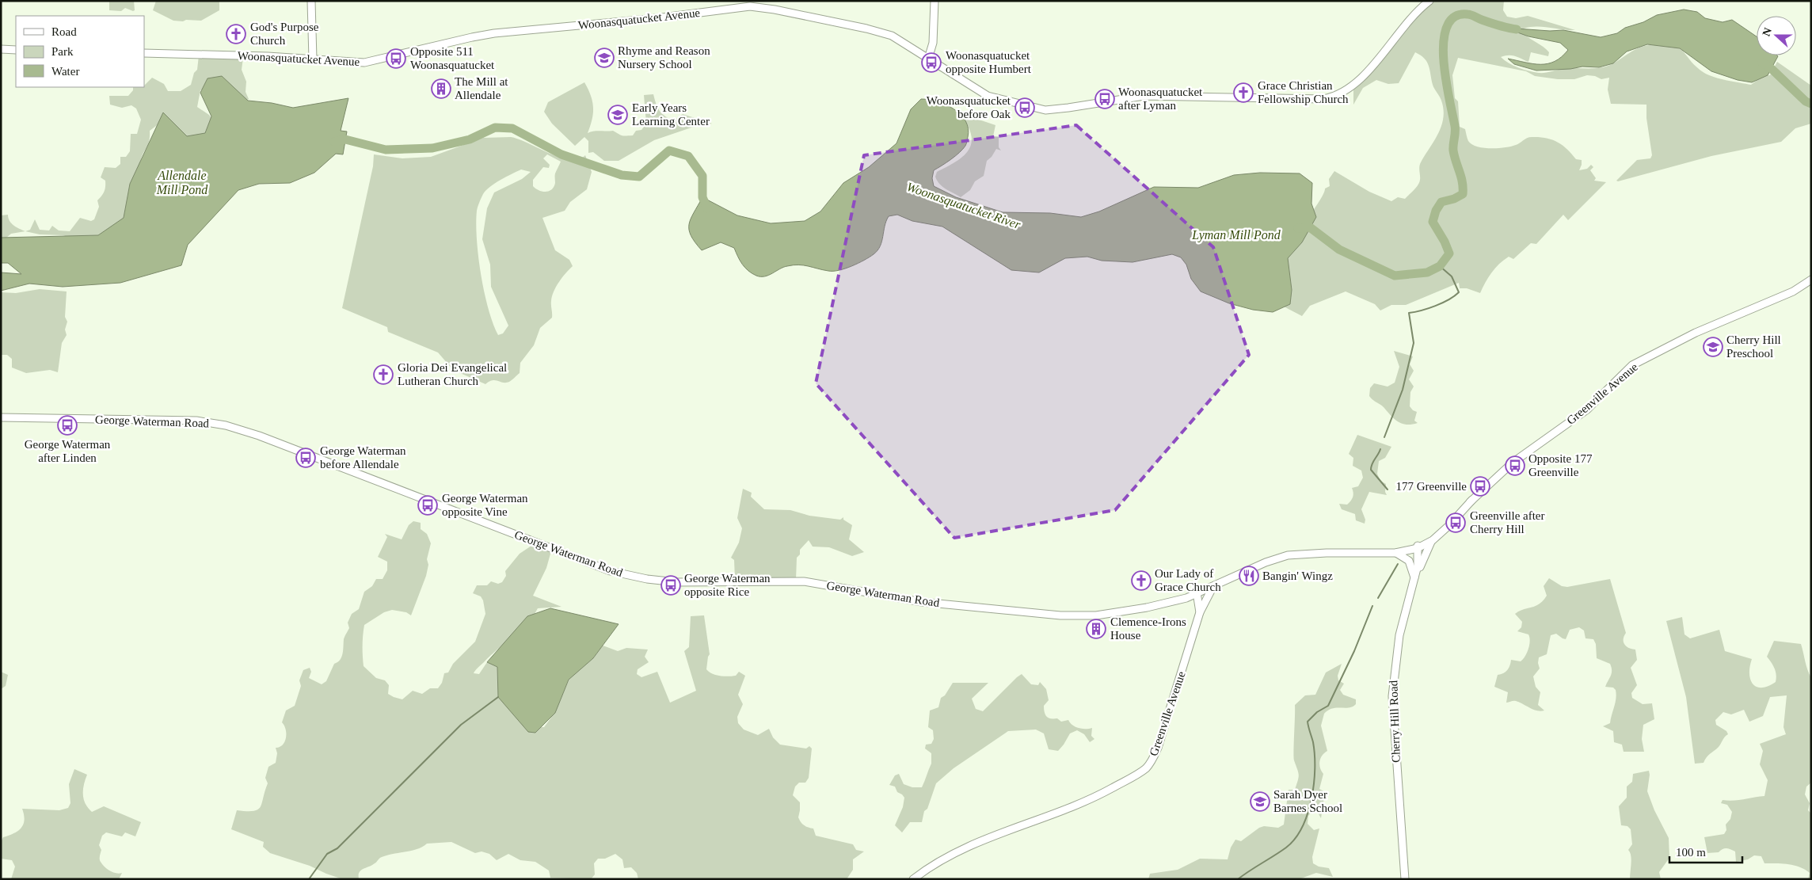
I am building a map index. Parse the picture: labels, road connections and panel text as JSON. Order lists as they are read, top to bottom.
{
  "streets": {
    "main road": [
      "Woonasquatucket Avenue",
      "Greenville Avenue",
      "George Waterman Road",
      "Cherry Hill Road"
    ]
  },
  "crossings": [
    ["Greenville Avenue", "George Waterman Road"],
    ["Greenville Avenue", "Cherry Hill Road"]
  ],
  "water": ["Allendale Mill Pond", "Woonasquatucket River", "Lyman Mill Pond"],
  "places": {
    "church": [
      "God's Purpose Church",
      "Grace Christian Fellowship Church",
      "Gloria Dei Evangelical Lutheran Church",
      "Our Lady of Grace Church"
    ],
    "school or university": [
      "Rhyme and Reason Nursery School",
      "Early Years Learning Center",
      "Cherry Hill Preschool",
      "Sarah Dyer Barnes School"
    ],
    "bus stop": [
      "Opposite 511 Woonasquatucket",
      "Woonasquatucket opposite Humbert",
      "Woonasquatucket after Lyman",
      "Woonasquatucket before Oak",
      "George Waterman after Linden",
      "George Waterman before Allendale",
      "Opposite 177 Greenville",
      "177 Greenville",
      "George Waterman opposite Vine",
      "Greenville after Cherry Hill",
      "George Waterman opposite Rice"
    ],
    "building": ["The Mill at Allendale", "Clemence-Irons House"],
    "restaurant": ["Bangin' Wingz"]
  },
  "legend": ["Road", "Park", "Water"],
  "scale_bar": "100 m",
  "north": "left"
}
